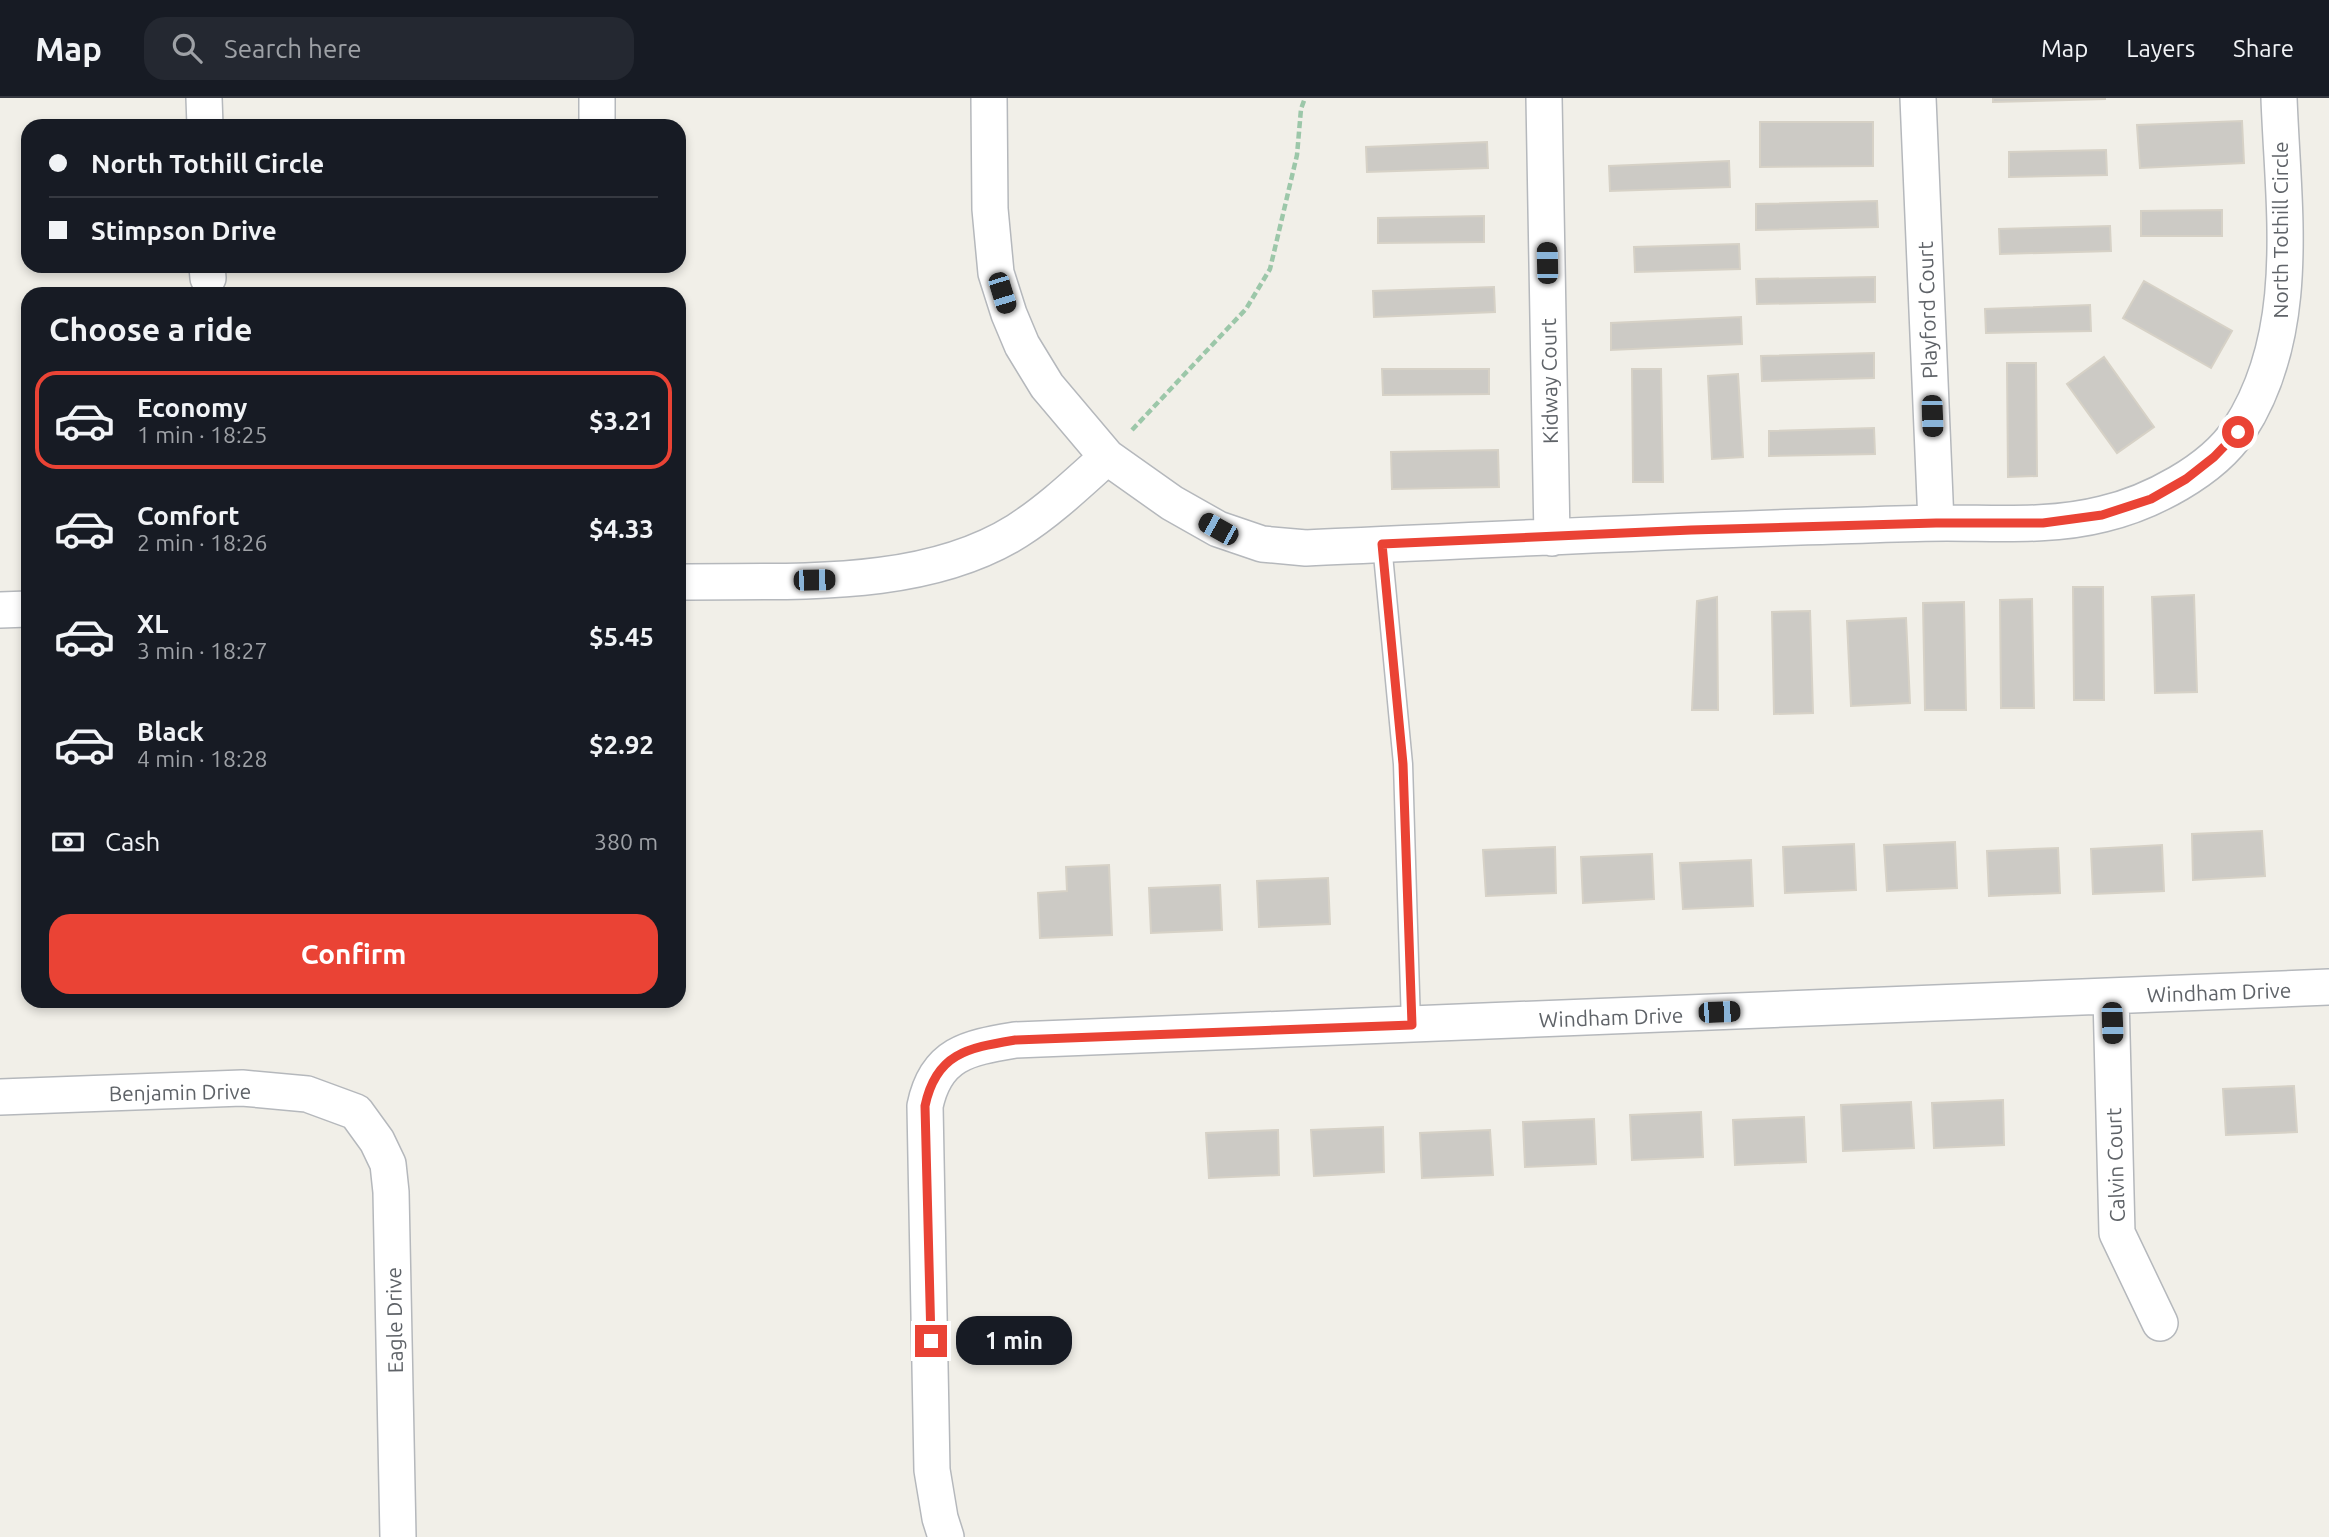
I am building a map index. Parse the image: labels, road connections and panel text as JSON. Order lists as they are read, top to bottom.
{
  "streets": {
    "street": [
      "North Tothill Circle",
      "Playford Court",
      "Kidway Court",
      "Windham Drive",
      "Benjamin Drive",
      "Calvin Court",
      "Eagle Drive"
    ]
  },
  "crossings": [
    ["North Tothill Circle", "Playford Court"],
    ["North Tothill Circle", "Kidway Court"],
    ["Windham Drive", "Calvin Court"],
    ["Benjamin Drive", "Eagle Drive"]
  ],
  "page": {
    "header": "Map",
    "search": "Search here",
    "nav": ["Map", "Layers", "Share"],
    "banner": ["North Tothill Circle", "Stimpson Drive"],
    "heading": "Choose a ride",
    "list": [
      {
        "name": "Economy",
        "note": "1 min · 18:25",
        "value": "$3.21"
      },
      {
        "name": "Comfort",
        "note": "2 min · 18:26",
        "value": "$4.33"
      },
      {
        "name": "XL",
        "note": "3 min · 18:27",
        "value": "$5.45"
      },
      {
        "name": "Black",
        "note": "4 min · 18:28",
        "value": "$2.92"
      }
    ],
    "pay": ["Cash", "380 m"],
    "buttons": "Confirm",
    "bubble": "1 min"
  }
}
